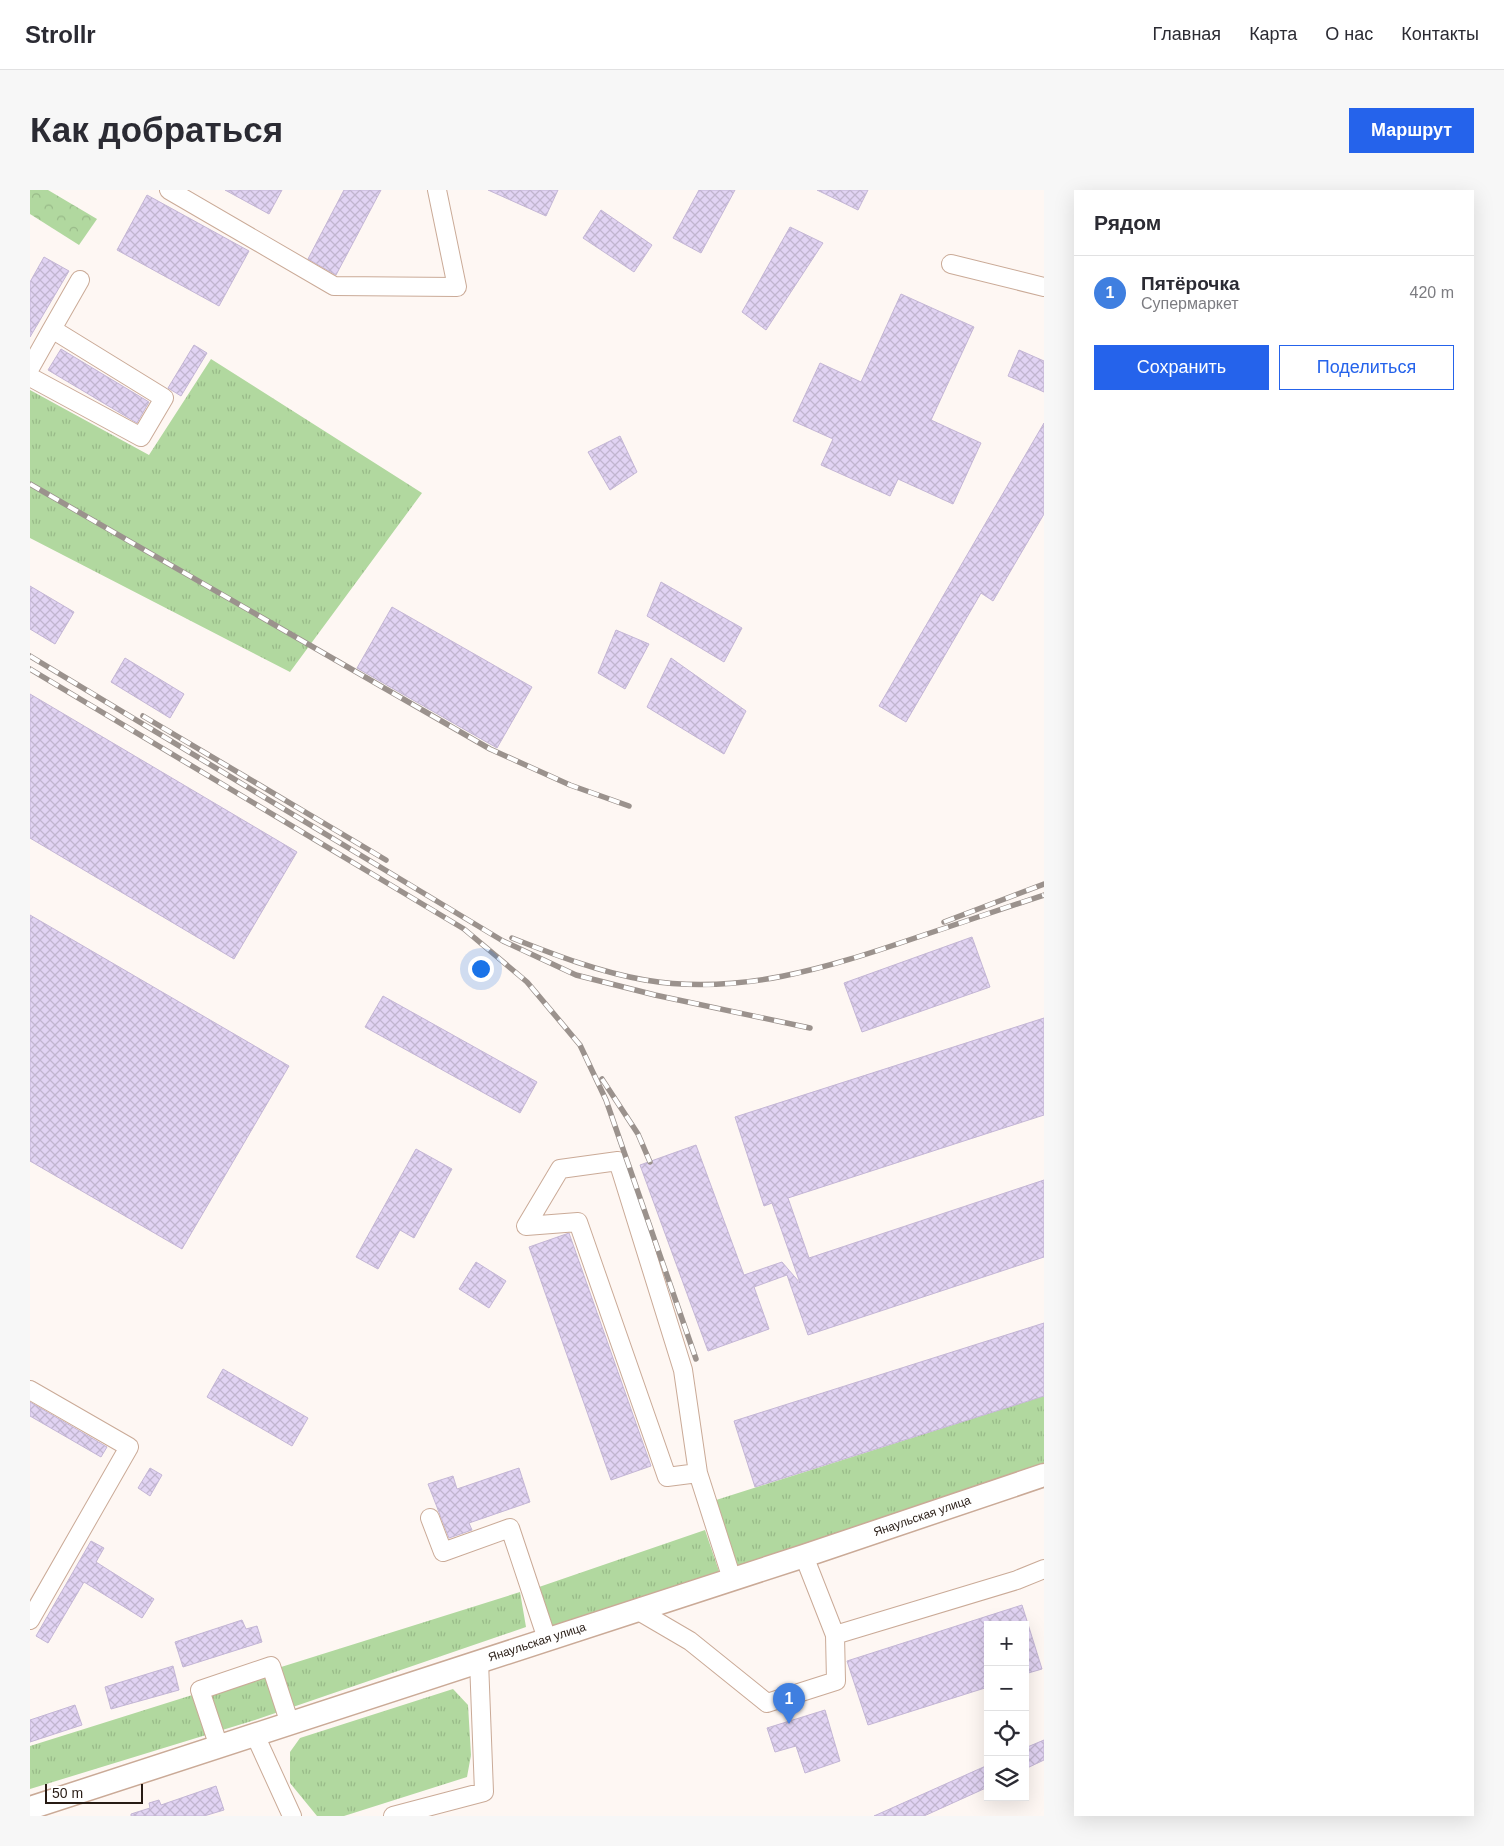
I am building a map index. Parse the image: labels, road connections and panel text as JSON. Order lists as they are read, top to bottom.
{
  "streets": {
    "main road": ["Янаульская улица"]
  },
  "scale_bar": "50 m",
  "page": {
    "header": "Strollr",
    "nav": [
      "Главная",
      "Карта",
      "О нас",
      "Контакты"
    ],
    "buttons": [
      "Маршрут",
      ["Сохранить", "Поделиться"]
    ],
    "title": "Как добраться",
    "heading": "Рядом",
    "list": [
      {
        "mark": "1",
        "name": "Пятёрочка",
        "note": "Супермаркет",
        "value": "420 m"
      }
    ],
    "map_buttons": ["+", "−"],
    "pins": "1",
    "scale": "50 m"
  }
}
